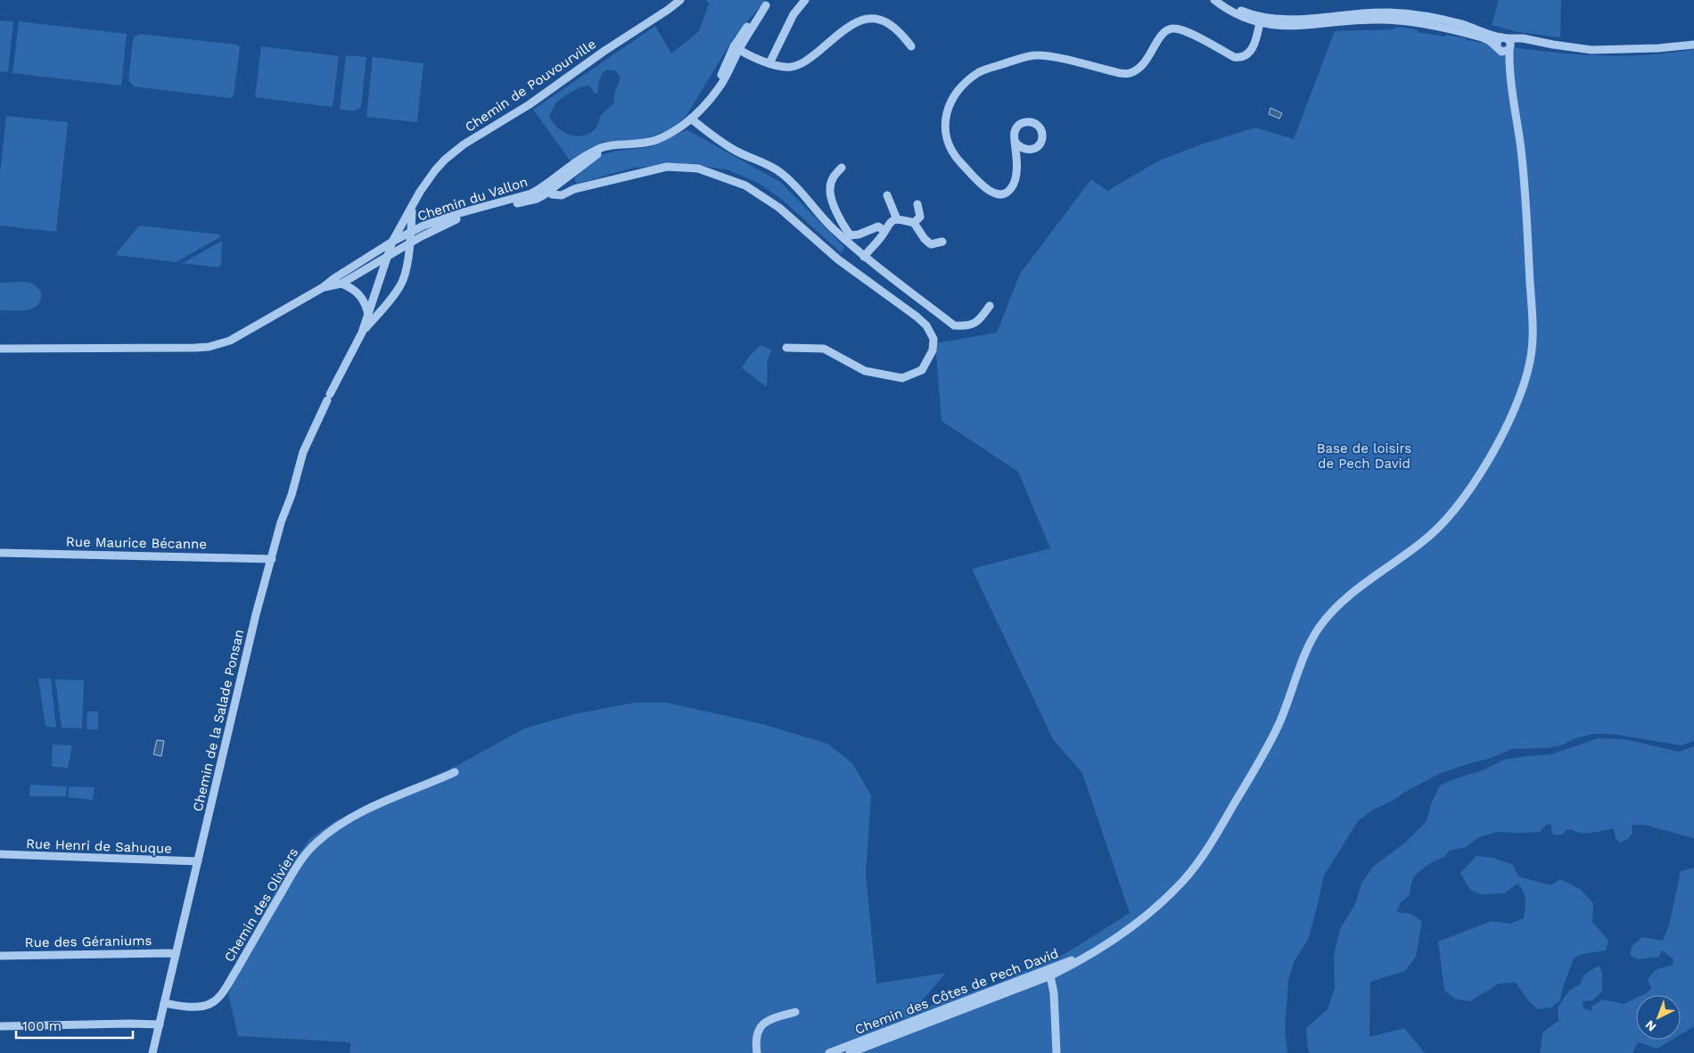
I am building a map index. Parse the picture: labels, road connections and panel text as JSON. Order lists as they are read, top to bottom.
{
  "streets": {
    "street": [
      "Chemin de Pouvourville",
      "Chemin du Vallon",
      "Rue Maurice Bécanne",
      "Chemin de la Salade Ponsan",
      "Rue Henri de Sahuque",
      "Chemin des Oliviers",
      "Rue des Géraniums",
      "Chemin des Côtes de Pech David"
    ]
  },
  "crossings": [
    ["Chemin de Pouvourville", "Chemin du Vallon"],
    ["Chemin de Pouvourville", "Chemin de la Salade Ponsan"],
    ["Chemin du Vallon", "Chemin de la Salade Ponsan"],
    ["Rue Maurice Bécanne", "Chemin de la Salade Ponsan"],
    ["Chemin de la Salade Ponsan", "Rue Henri de Sahuque"],
    ["Chemin de la Salade Ponsan", "Chemin des Oliviers"],
    ["Chemin de la Salade Ponsan", "Rue des Géraniums"]
  ],
  "parks": ["Base de loisirs de Pech David"],
  "scale_bar": "100 m",
  "north": "bottom left"
}
